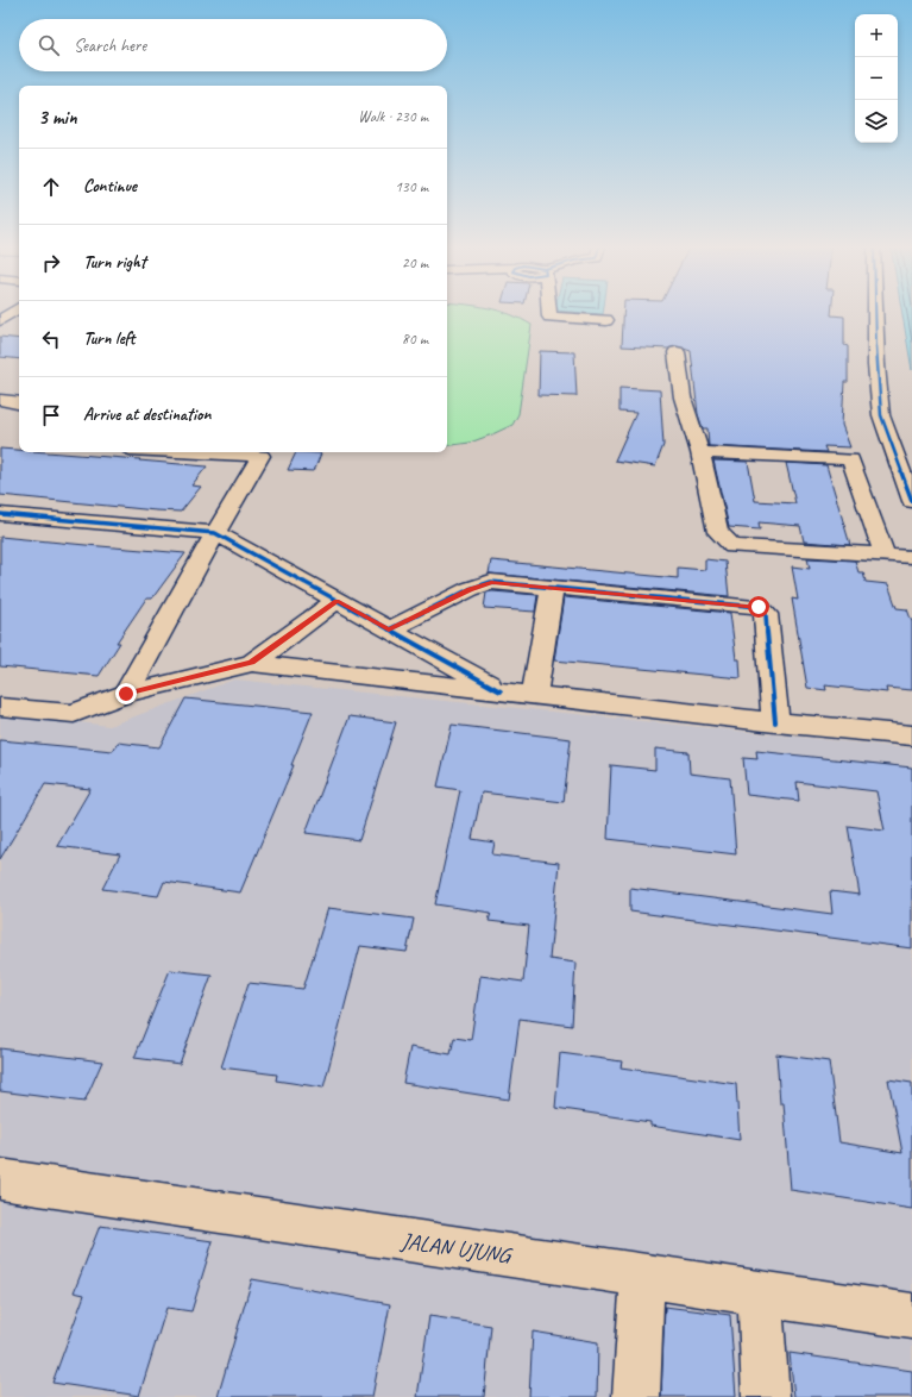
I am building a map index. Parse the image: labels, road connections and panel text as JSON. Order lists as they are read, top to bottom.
{
  "streets": {
    "street": ["JALAN UJUNG"]
  },
  "page": {
    "map_buttons": ["+", "−"],
    "search": "Search here",
    "heading": ["3 min", "Walk · 230 m"],
    "list": [
      ["Continue", "130 m"],
      ["Turn right", "20 m"],
      ["Turn left", "80 m"],
      "Arrive at destination"
    ]
  }
}
